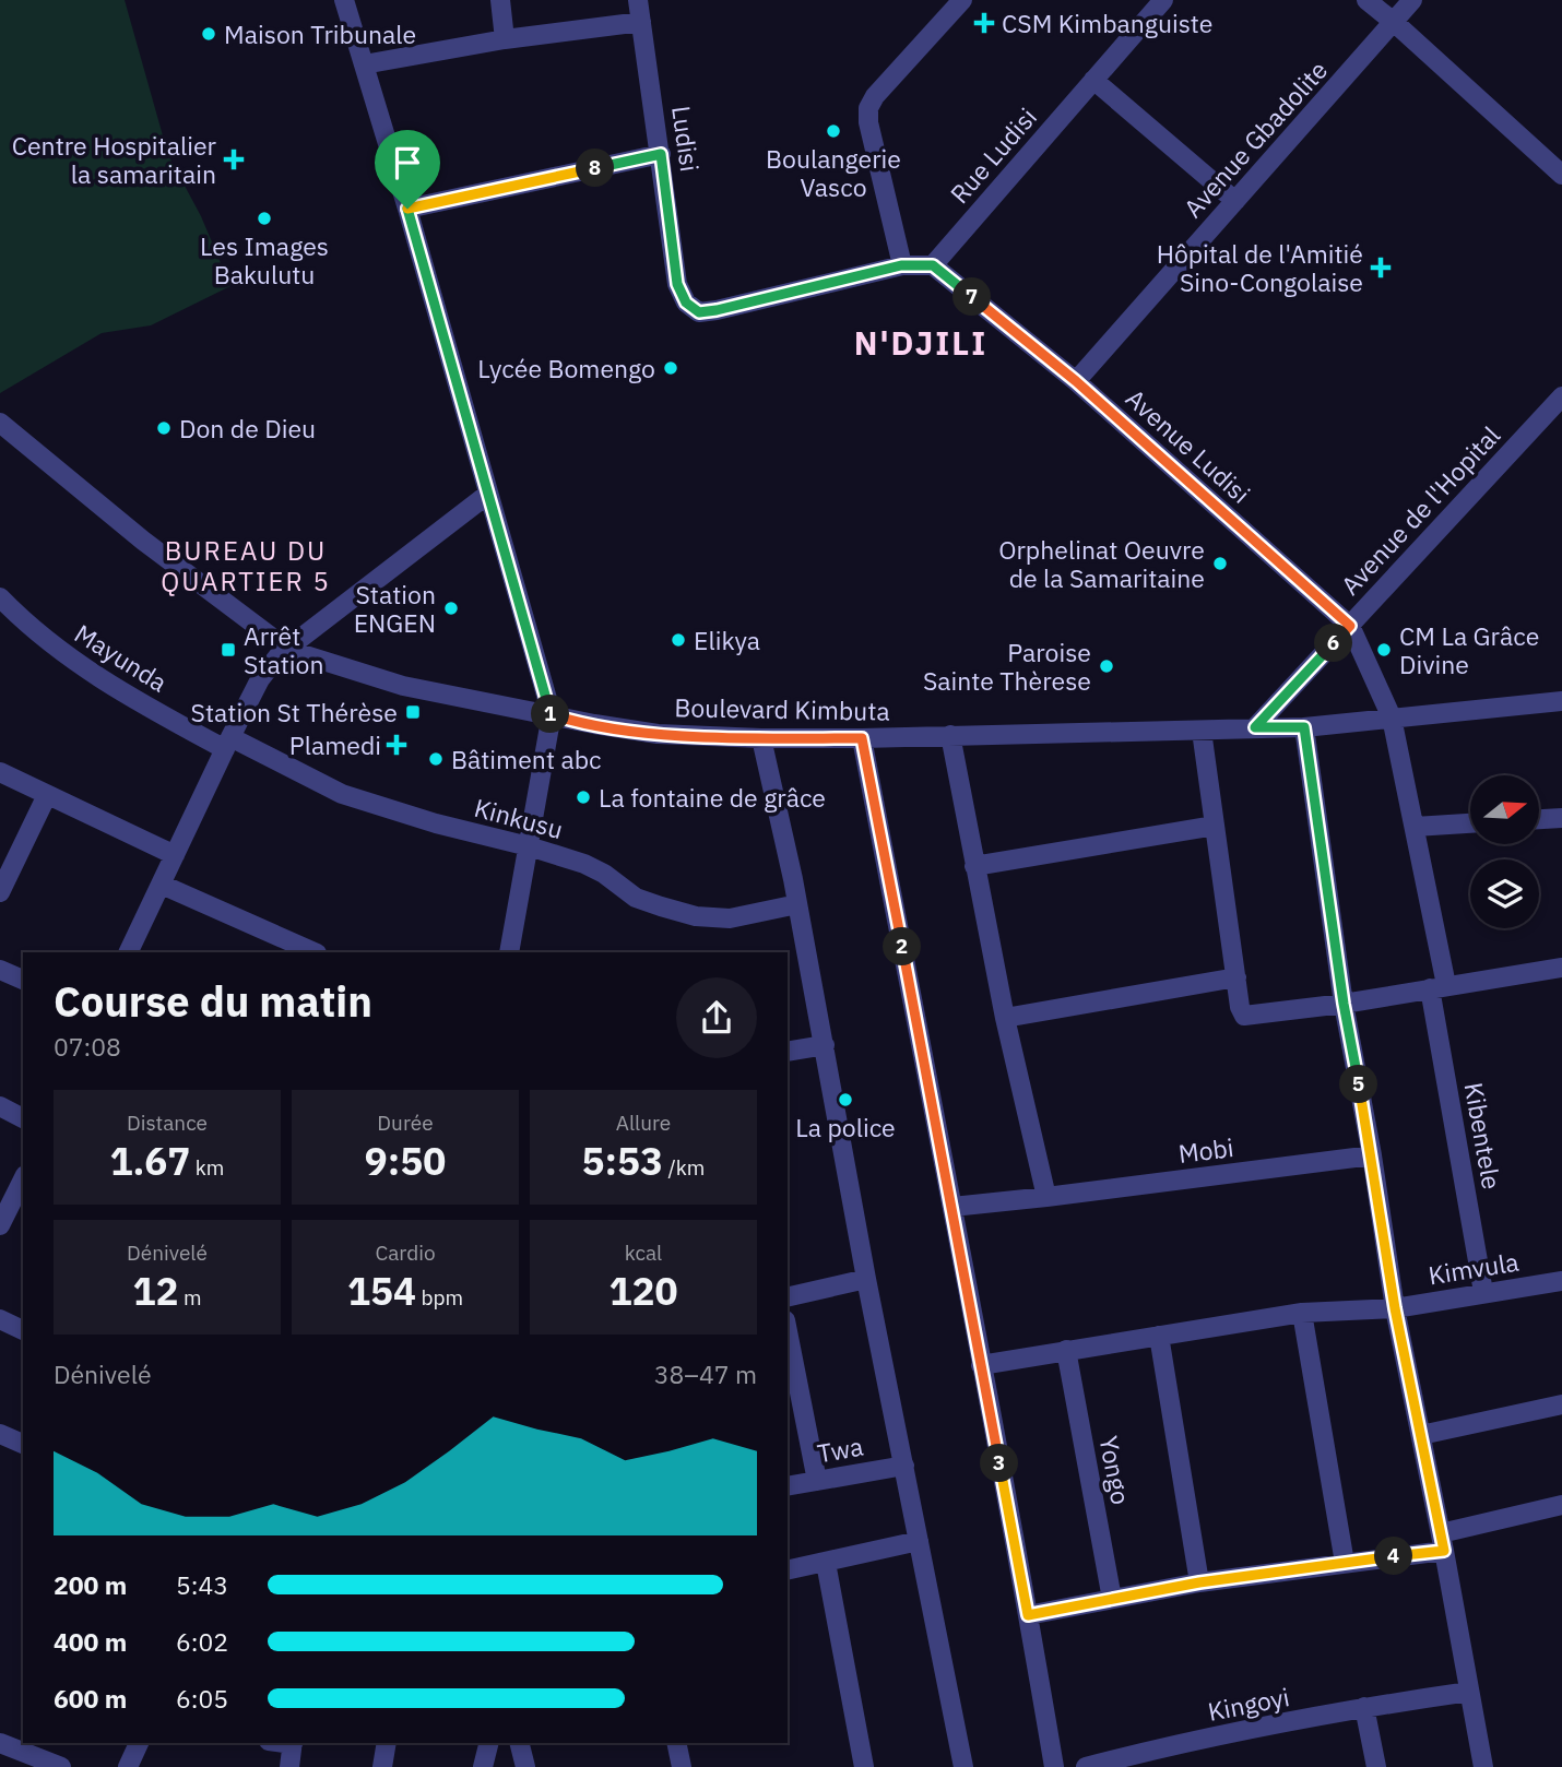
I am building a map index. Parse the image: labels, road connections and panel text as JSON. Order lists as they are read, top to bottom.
{
  "streets": {
    "street": [
      "Ludisi",
      "Avenue Gbadolite",
      "Rue Ludisi",
      "Avenue Ludisi",
      "Avenue de l'Hopital",
      "Mayunda",
      "Boulevard Kimbuta",
      "Kinkusu",
      "Kibentele",
      "Mobi",
      "Kimvula",
      "Twa",
      "Yongo",
      "Kingoyi"
    ]
  },
  "crossings": [
    ["Avenue Gbadolite", "Avenue Ludisi"],
    ["Rue Ludisi", "Avenue Ludisi"],
    ["Avenue Ludisi", "Avenue de l'Hopital"],
    ["Avenue Ludisi", "Boulevard Kimbuta"],
    ["Avenue Ludisi", "Kibentele"],
    ["Avenue de l'Hopital", "Boulevard Kimbuta"],
    ["Mayunda", "Kinkusu"],
    ["Boulevard Kimbuta", "Kibentele"],
    ["Kibentele", "Kimvula"]
  ],
  "districts": ["N'DJILI", "BUREAU DU QUARTIER 5"],
  "places": {
    "health": [
      "CSM Kimbanguiste",
      "Centre Hospitalier la samaritain",
      "Hôpital de l'Amitié Sino-Congolaise",
      "Plamedi"
    ],
    "other": [
      "Maison Tribunale",
      "Boulangerie Vasco",
      "Les Images Bakulutu",
      "Lycée Bomengo",
      "Don de Dieu",
      "Orphelinat Oeuvre de la Samaritaine",
      "Station ENGEN",
      "Elikya",
      "CM La Grâce Divine",
      "Paroise Sainte Thèrese",
      "Bâtiment abc",
      "La fontaine de grâce",
      "La police"
    ],
    "transit": ["Arrêt Station", "Station St Thérèse"]
  },
  "north": "right",
  "page": {
    "pins": [
      "8",
      "7",
      "6",
      "1",
      "2",
      "5",
      "3",
      "4"
    ],
    "heading": ["Course du matin", "07:08"],
    "stats": [
      ["Distance", "1.67 km"],
      ["Durée", "9:50"],
      ["Allure", "5:53 /km"],
      ["Dénivelé", "12 m"],
      ["Cardio", "154 bpm"],
      ["kcal", "120"]
    ],
    "chart": ["Dénivelé", "38–47 m"],
    "list": [
      {
        "name": "200 m",
        "note": "5:43"
      },
      {
        "name": "400 m",
        "note": "6:02"
      },
      {
        "name": "600 m",
        "note": "6:05"
      }
    ]
  }
}
